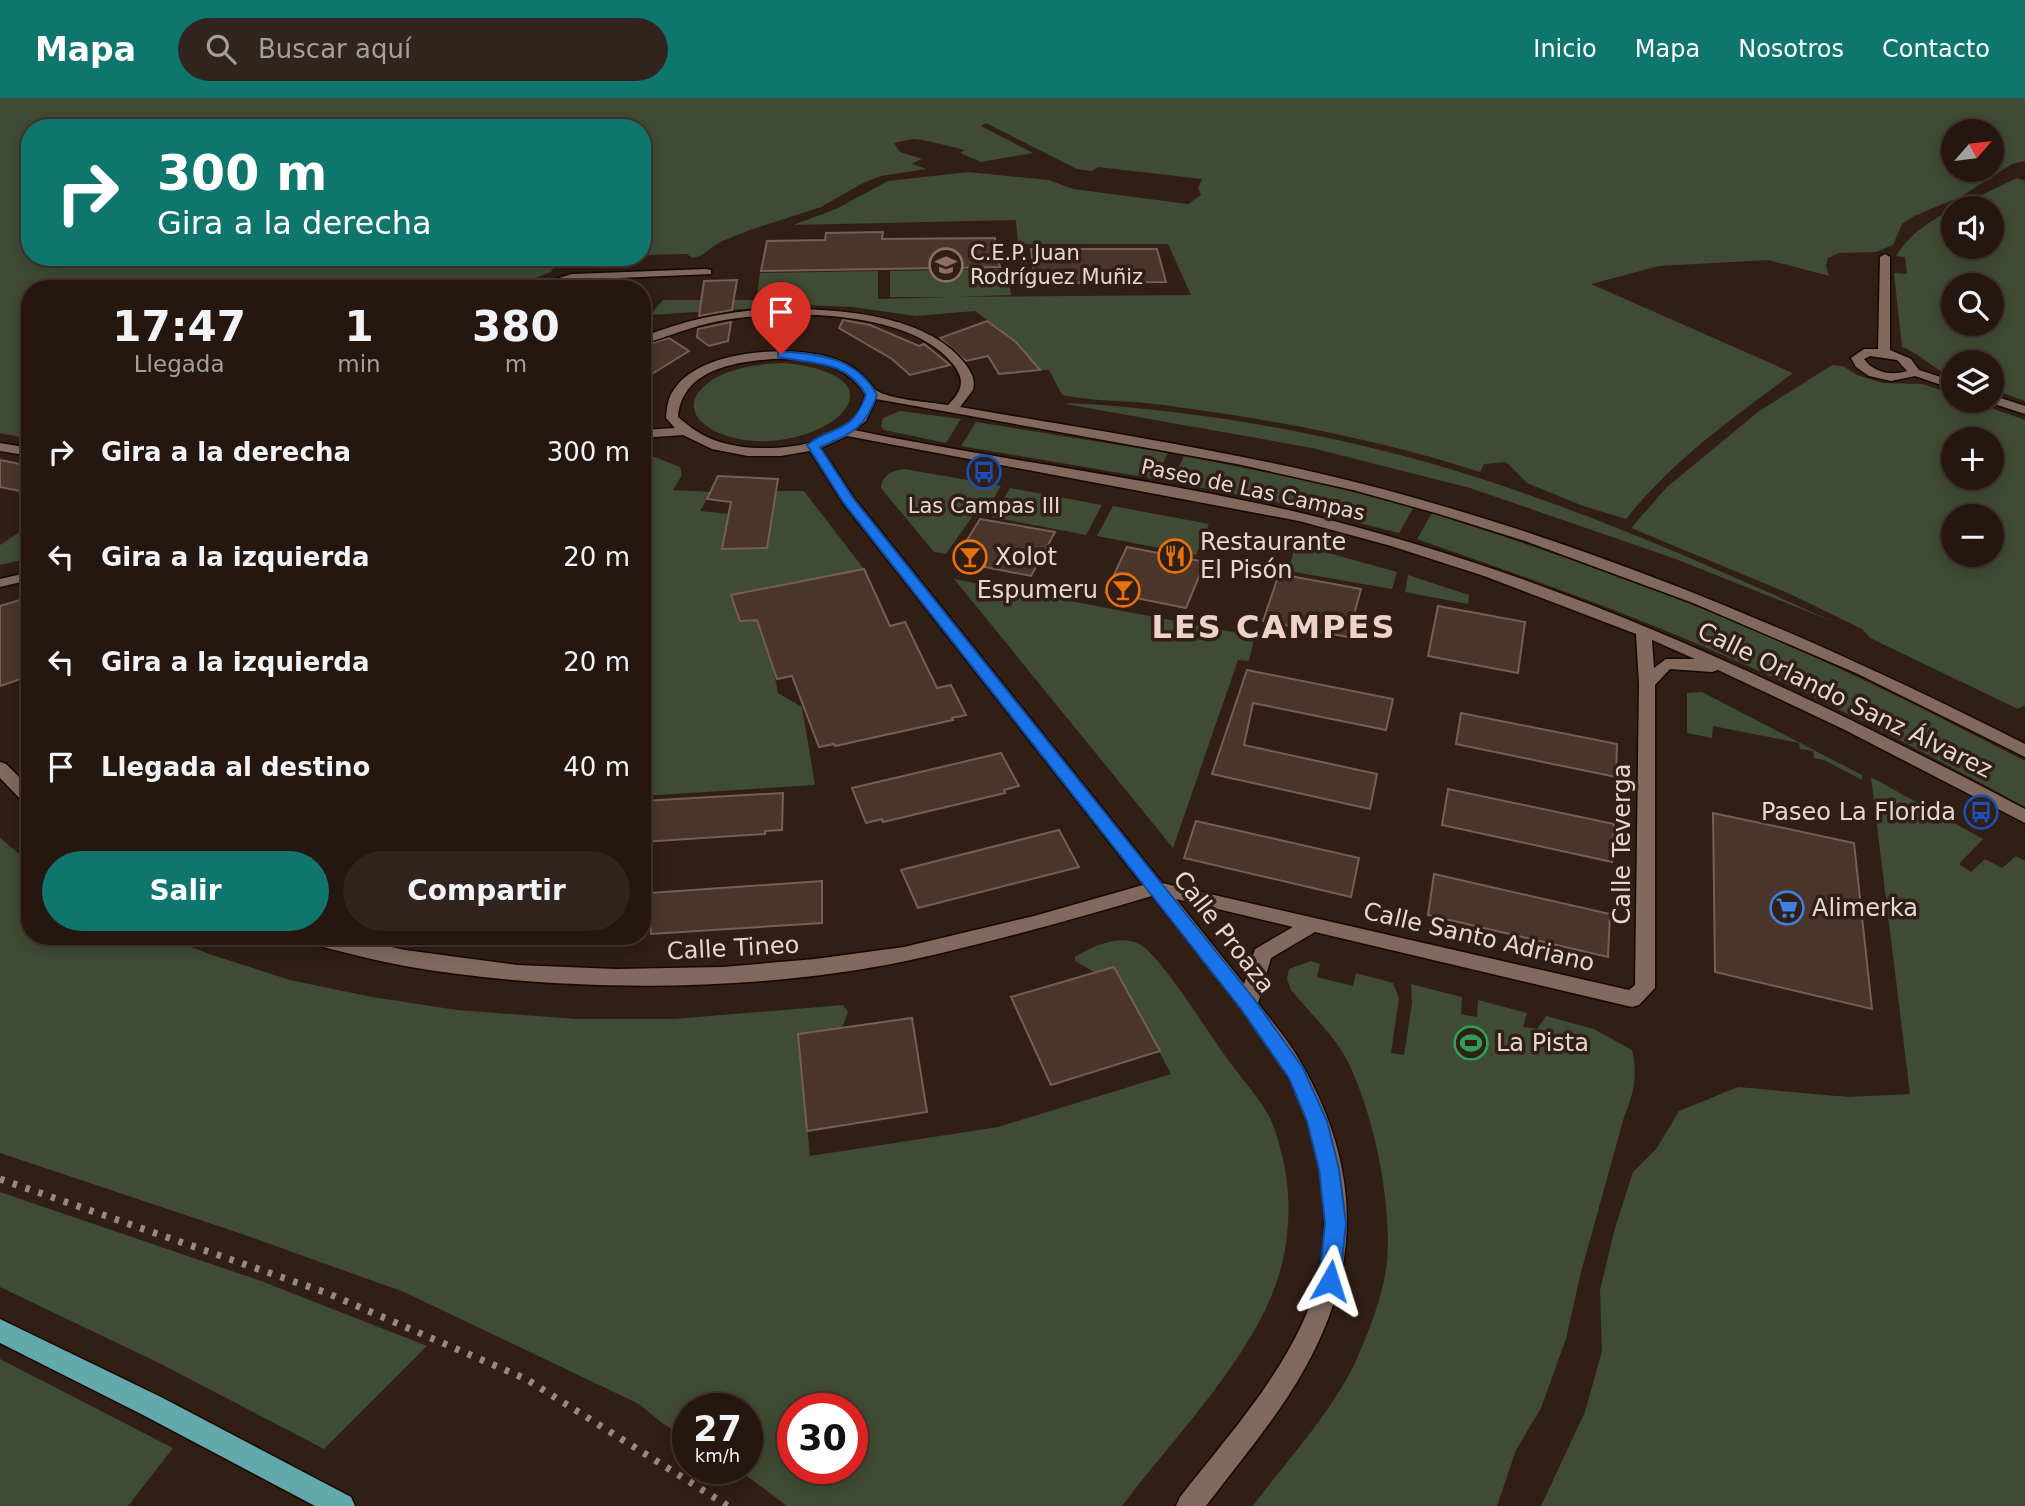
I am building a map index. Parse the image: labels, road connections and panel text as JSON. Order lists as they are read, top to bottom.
{
  "streets": {
    "street": [
      "Paseo de Las Campas",
      "Calle Orlando Sanz Álvarez",
      "Calle Teverga",
      "Calle Proaza",
      "Calle Santo Adriano",
      "Calle Tineo"
    ]
  },
  "crossings": [
    ["Paseo de Las Campas", "Calle Orlando Sanz Álvarez"],
    ["Paseo de Las Campas", "Calle Teverga"],
    ["Calle Orlando Sanz Álvarez", "Calle Teverga"],
    ["Calle Teverga", "Calle Santo Adriano"],
    ["Calle Proaza", "Calle Santo Adriano"],
    ["Calle Proaza", "Calle Tineo"],
    ["Calle Santo Adriano", "Calle Tineo"]
  ],
  "districts": ["LES CAMPES"],
  "places": {
    "school or university": ["C.E.P. Juan Rodríguez Muñiz"],
    "bus stop": ["Las Campas III", "Paseo La Florida"],
    "restaurant": ["Restaurante El Pisón"],
    "bar": ["Xolot", "Espumeru"],
    "supermarket": ["Alimerka"],
    "sports": ["La Pista"]
  },
  "north": "top right",
  "page": {
    "header": "Mapa",
    "search": "Buscar aquí",
    "nav": [
      "Inicio",
      "Mapa",
      "Nosotros",
      "Contacto"
    ],
    "map_buttons": ["+", "−"],
    "turn": ["300 m", "Gira a la derecha"],
    "eta": [
      "17:47",
      "Llegada",
      "1",
      "min",
      "380",
      "m"
    ],
    "list": [
      {
        "name": "Gira a la derecha",
        "value": "300 m"
      },
      {
        "name": "Gira a la izquierda",
        "value": "20 m"
      },
      {
        "name": "Gira a la izquierda",
        "value": "20 m"
      },
      {
        "name": "Llegada al destino",
        "value": "40 m"
      }
    ],
    "buttons": ["Salir", "Compartir"],
    "speed": "27 km/h",
    "limit": "30"
  }
}
